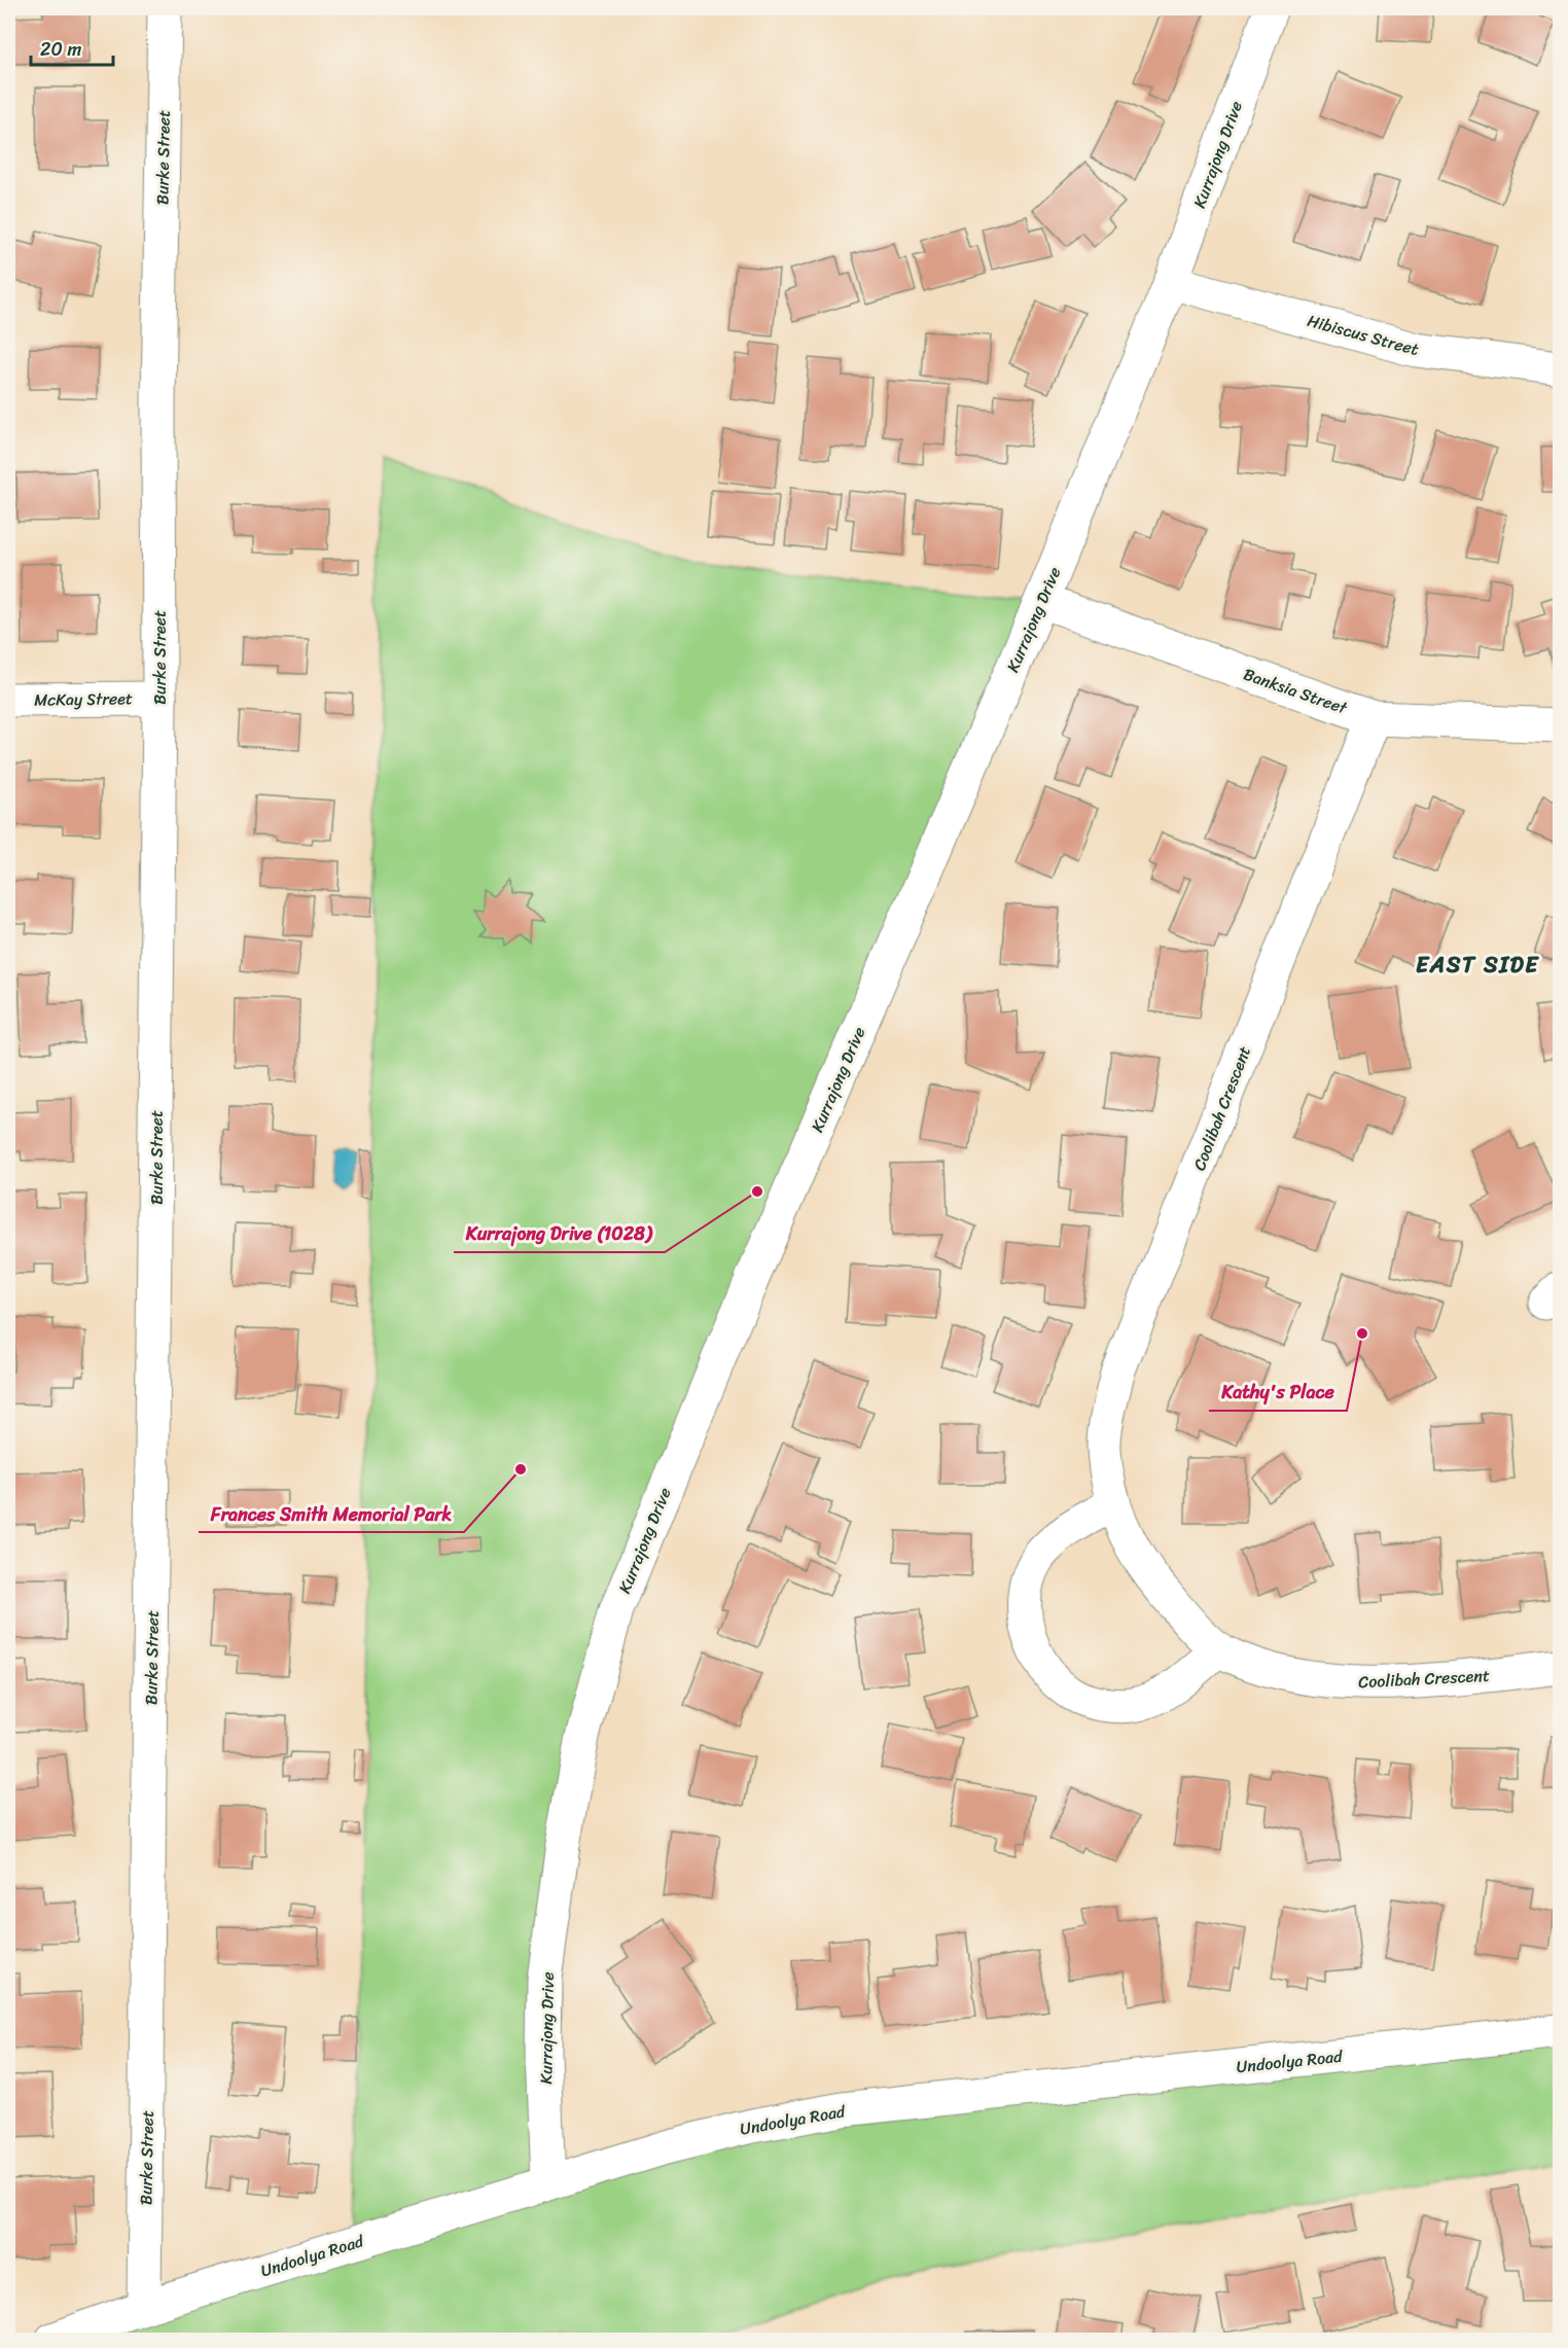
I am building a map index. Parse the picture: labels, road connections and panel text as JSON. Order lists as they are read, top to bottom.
{
  "streets": {
    "street": [
      "Kurrajong Drive",
      "Burke Street",
      "Hibiscus Street",
      "Banksia Street",
      "McKay Street",
      "Coolibah Crescent",
      "Undoolya Road"
    ]
  },
  "crossings": [
    ["Kurrajong Drive", "Hibiscus Street"],
    ["Kurrajong Drive", "Banksia Street"],
    ["Kurrajong Drive", "Undoolya Road"],
    ["Burke Street", "McKay Street"],
    ["Burke Street", "Undoolya Road"],
    ["Banksia Street", "Coolibah Crescent"]
  ],
  "districts": ["EAST SIDE"],
  "places": ["Kurrajong Drive (1028)", "Kathy's Place", "Frances Smith Memorial Park"],
  "scale_bar": "20 m"
}
